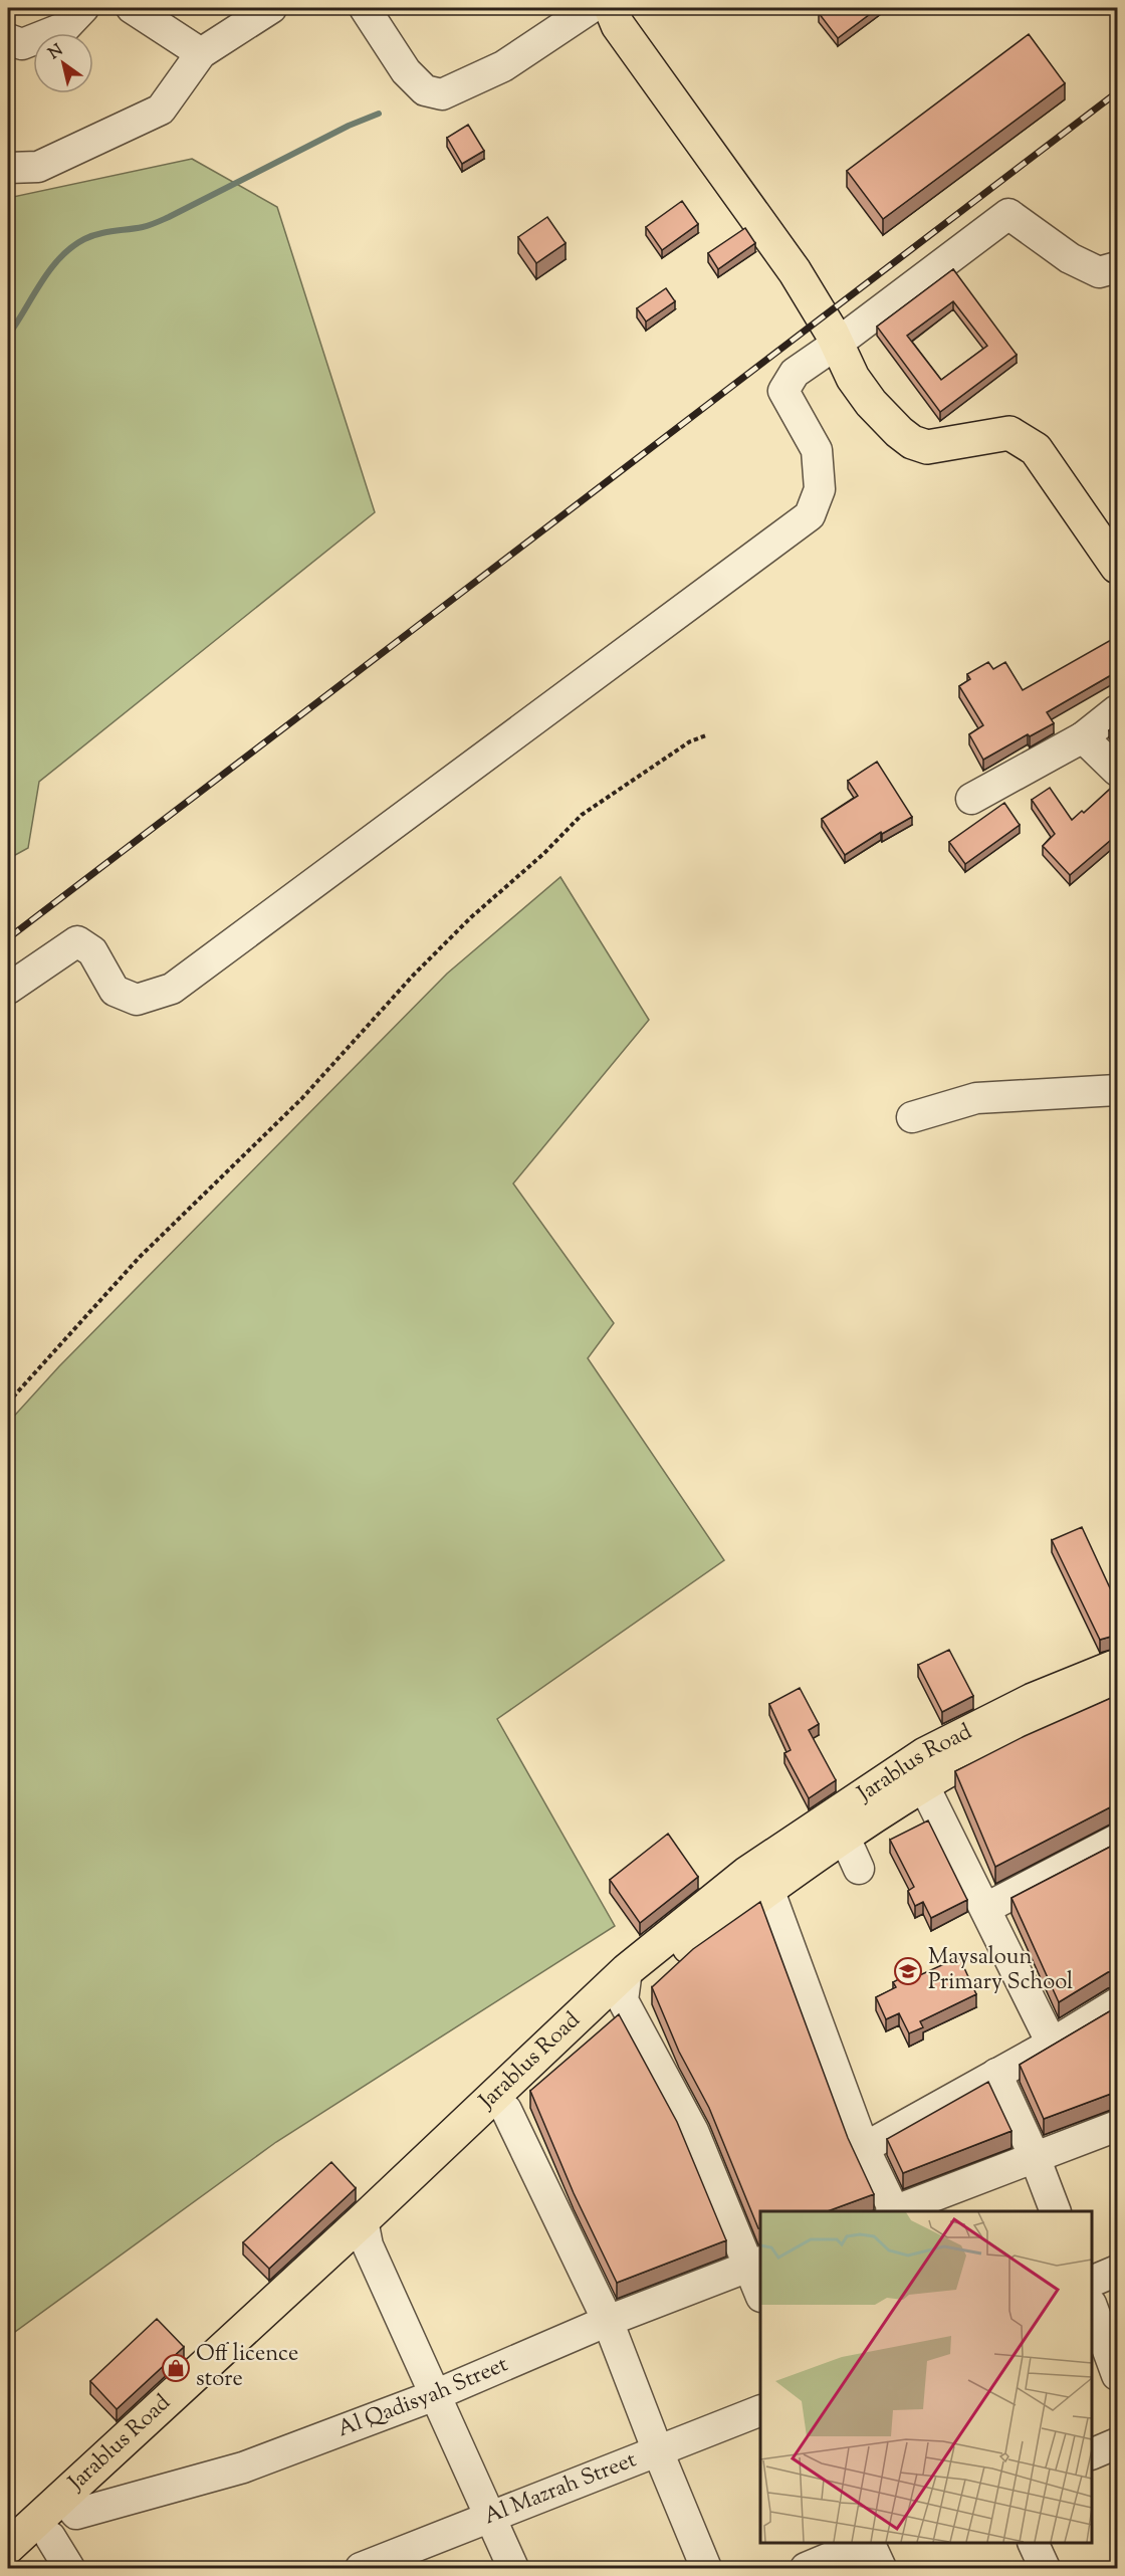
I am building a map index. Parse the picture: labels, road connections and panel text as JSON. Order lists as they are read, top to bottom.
{
  "streets": {
    "main road": ["Jarablus Road"],
    "street": ["Al Qadisyah Street", "Al Mazrah Street"]
  },
  "crossings": [
    ["Jarablus Road", "Al Qadisyah Street"]
  ],
  "places": {
    "school or university": ["Maysaloun Primary School"],
    "shop": ["Off licence store"]
  },
  "north": "top left"
}
